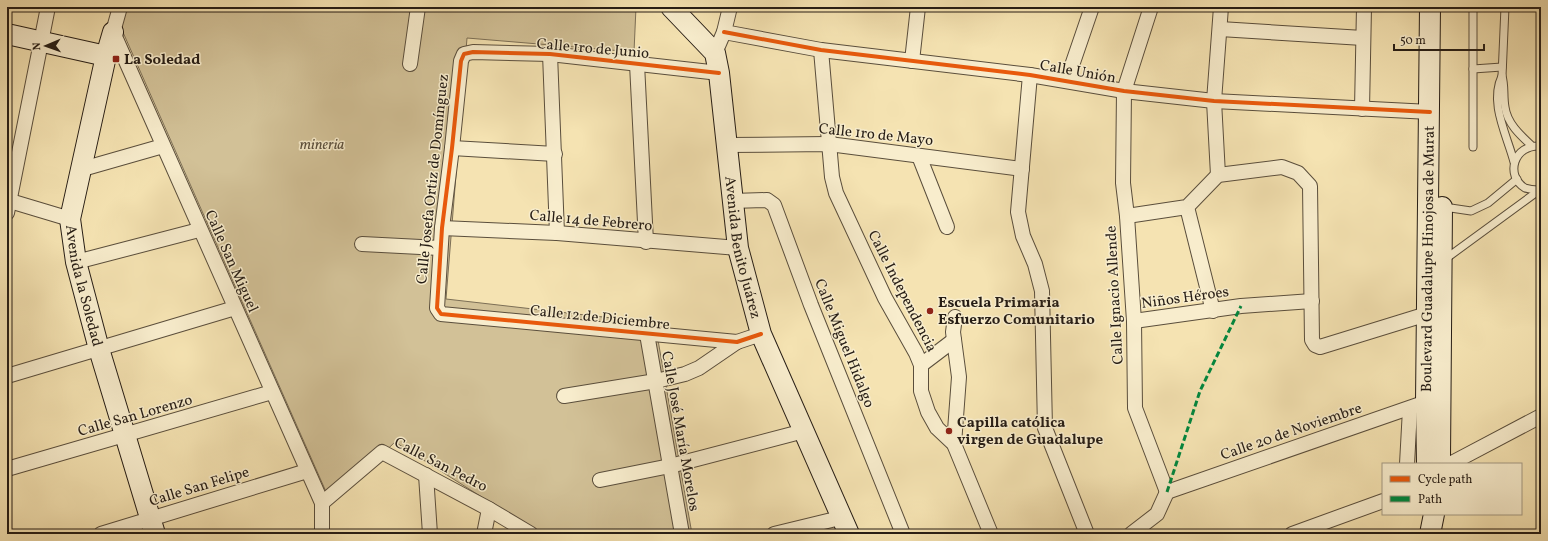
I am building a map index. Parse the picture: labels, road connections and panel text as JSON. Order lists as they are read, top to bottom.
{
  "streets": {
    "street": [
      "Calle 1ro de Junio",
      "Calle Unión",
      "Calle 1ro de Mayo",
      "Calle Josefa Ortiz de Domínguez",
      "Calle 14 de Febrero",
      "Avenida Benito Juárez",
      "Boulevard Guadalupe Hinojosa de Murat",
      "Calle San Miguel",
      "Avenida la Soledad",
      "Calle Independencia",
      "Calle Ignacio Allende",
      "Niños Héroes",
      "Calle 12 de Diciembre",
      "Calle Miguel Hidalgo",
      "Calle San Lorenzo",
      "Calle José María Morelos",
      "Calle 20 de Noviembre",
      "Calle San Pedro",
      "Calle San Felipe"
    ]
  },
  "crossings": [
    ["Calle 1ro de Junio", "Calle Josefa Ortiz de Domínguez"],
    ["Calle 1ro de Junio", "Avenida Benito Juárez"],
    ["Calle Unión", "Boulevard Guadalupe Hinojosa de Murat"],
    ["Calle Unión", "Calle Independencia"],
    ["Calle Unión", "Calle Ignacio Allende"],
    ["Calle 1ro de Mayo", "Avenida Benito Juárez"],
    ["Calle 1ro de Mayo", "Calle Independencia"],
    ["Calle Josefa Ortiz de Domínguez", "Calle 14 de Febrero"],
    ["Calle Josefa Ortiz de Domínguez", "Calle 12 de Diciembre"],
    ["Calle 14 de Febrero", "Avenida Benito Juárez"],
    ["Avenida Benito Juárez", "Calle 12 de Diciembre"],
    ["Avenida Benito Juárez", "Calle Miguel Hidalgo"],
    ["Boulevard Guadalupe Hinojosa de Murat", "Calle 20 de Noviembre"],
    ["Calle San Miguel", "Avenida la Soledad"],
    ["Calle San Miguel", "Calle San Lorenzo"],
    ["Calle San Miguel", "Calle San Pedro"],
    ["Calle San Miguel", "Calle San Felipe"],
    ["Avenida la Soledad", "Calle San Lorenzo"],
    ["Avenida la Soledad", "Calle San Felipe"],
    ["Calle Ignacio Allende", "Niños Héroes"],
    ["Calle Ignacio Allende", "Calle 20 de Noviembre"],
    ["Calle 12 de Diciembre", "Calle José María Morelos"]
  ],
  "parks": ["mineria"],
  "places": {
    "transit": ["La Soledad"],
    "other": ["Escuela Primaria Esfuerzo Comunitario", "Capilla católica virgen de Guadalupe"]
  },
  "legend": ["Cycle path", "Path"],
  "scale_bar": "50 m",
  "north": "left"
}
